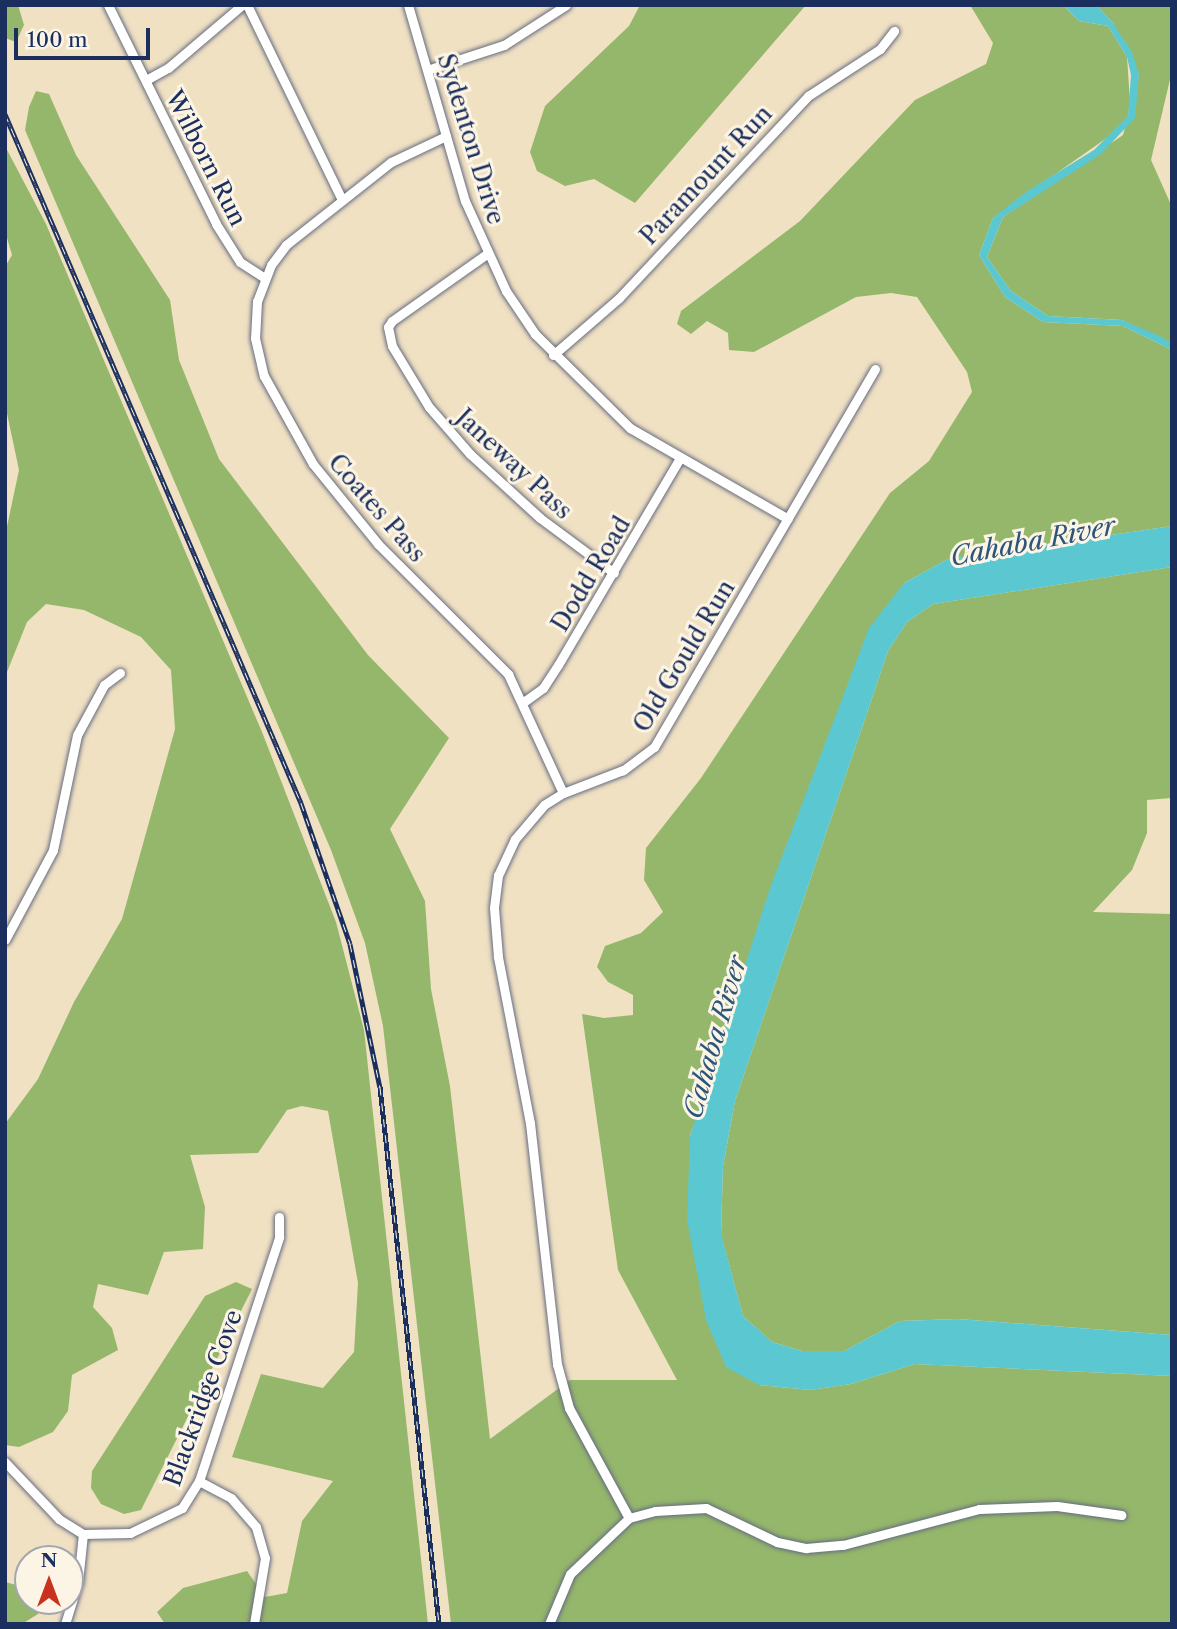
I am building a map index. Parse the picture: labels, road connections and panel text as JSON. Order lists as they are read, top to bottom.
{
  "streets": {
    "street": [
      "Sydenton Drive",
      "Wilborn Run",
      "Paramount Run",
      "Janeway Pass",
      "Coates Pass",
      "Dodd Road",
      "Old Gould Run",
      "Blackridge Cove"
    ]
  },
  "crossings": [
    ["Sydenton Drive", "Paramount Run"],
    ["Sydenton Drive", "Janeway Pass"],
    ["Sydenton Drive", "Coates Pass"],
    ["Sydenton Drive", "Dodd Road"],
    ["Sydenton Drive", "Old Gould Run"],
    ["Wilborn Run", "Coates Pass"],
    ["Janeway Pass", "Dodd Road"],
    ["Coates Pass", "Dodd Road"],
    ["Coates Pass", "Old Gould Run"]
  ],
  "water": ["Cahaba River"],
  "scale_bar": "100 m",
  "north": "top"
}
